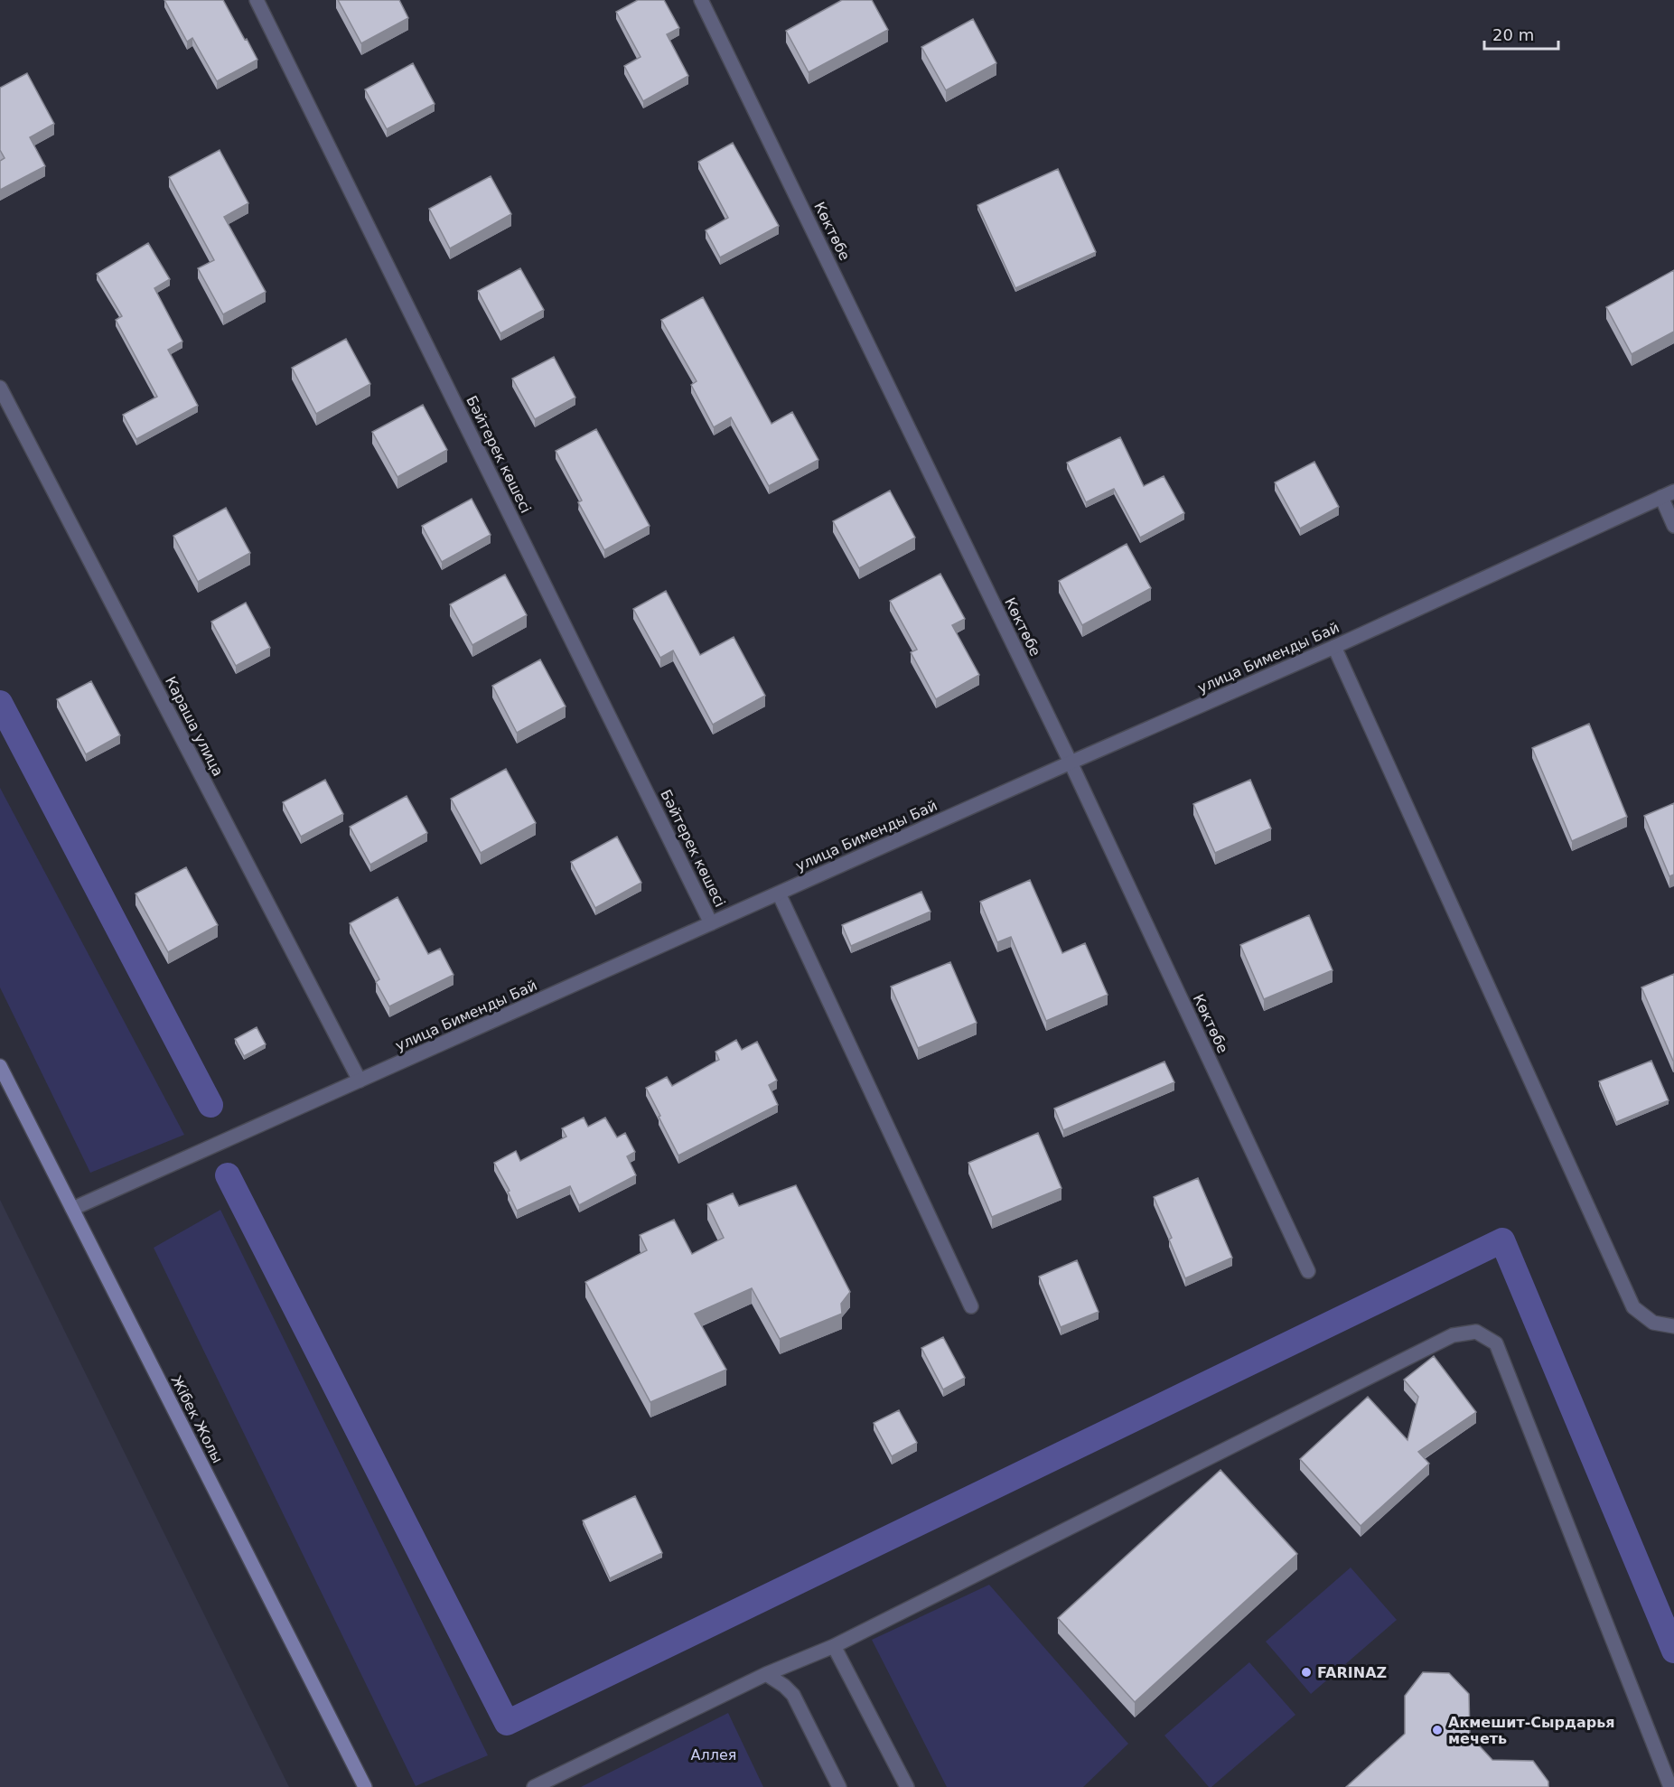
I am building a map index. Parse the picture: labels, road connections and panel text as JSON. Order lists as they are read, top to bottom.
{
  "streets": {
    "main road": ["Жібек Жолы"],
    "street": [
      "Көктөбе",
      "Бәйтерек көшесі",
      "улица Бименды Бай",
      "Караша улица"
    ]
  },
  "crossings": [
    ["Көктөбе", "улица Бименды Бай"],
    ["Бәйтерек көшесі", "улица Бименды Бай"],
    ["улица Бименды Бай", "Караша улица"],
    ["улица Бименды Бай", "Жібек Жолы"]
  ],
  "parks": ["Аллея"],
  "places": ["FARINAZ", "Акмешит-Сырдарья мечеть"],
  "scale_bar": "20 m"
}
